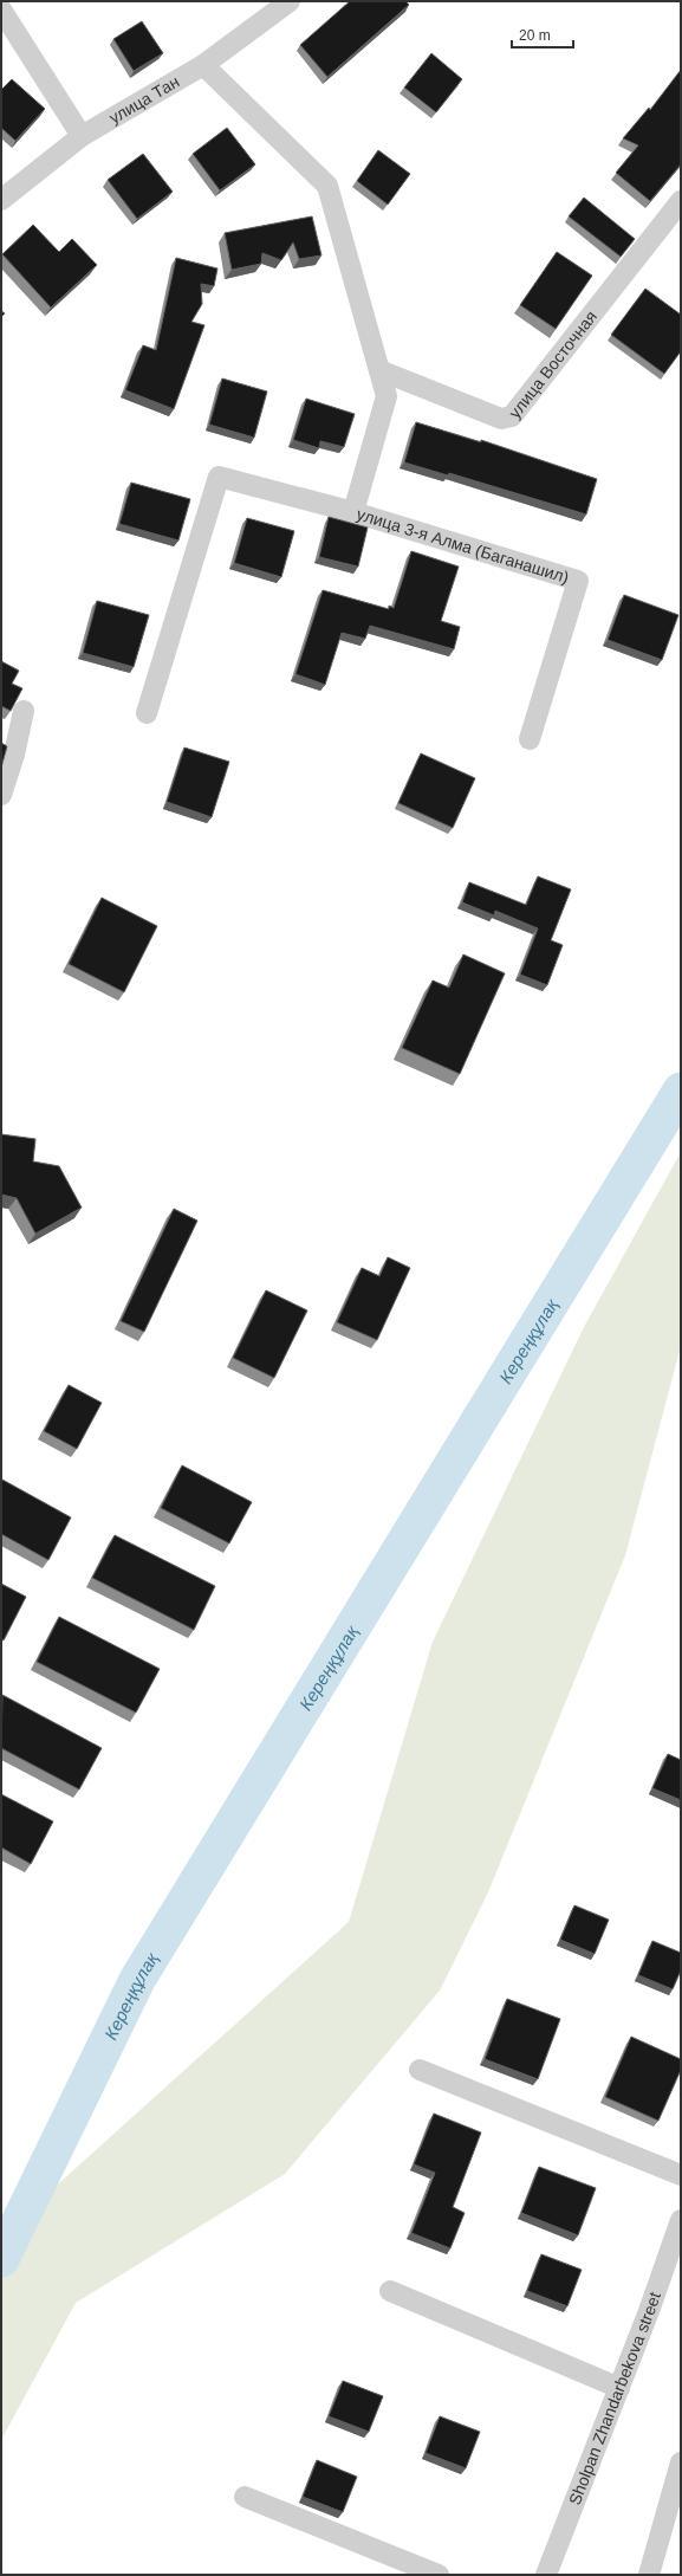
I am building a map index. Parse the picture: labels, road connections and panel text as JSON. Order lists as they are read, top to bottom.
{
  "streets": {
    "street": [
      "улица Тан",
      "улица Восточная",
      "улица 3-я Алма (Баганашил)",
      "Sholpan Zhandarbekova street"
    ]
  },
  "crossings": [
    ["улица Тан", "улица 3-я Алма (Баганашил)"],
    ["улица Восточная", "улица 3-я Алма (Баганашил)"]
  ],
  "water": ["Кереңқұлақ"],
  "scale_bar": "20 m"
}
